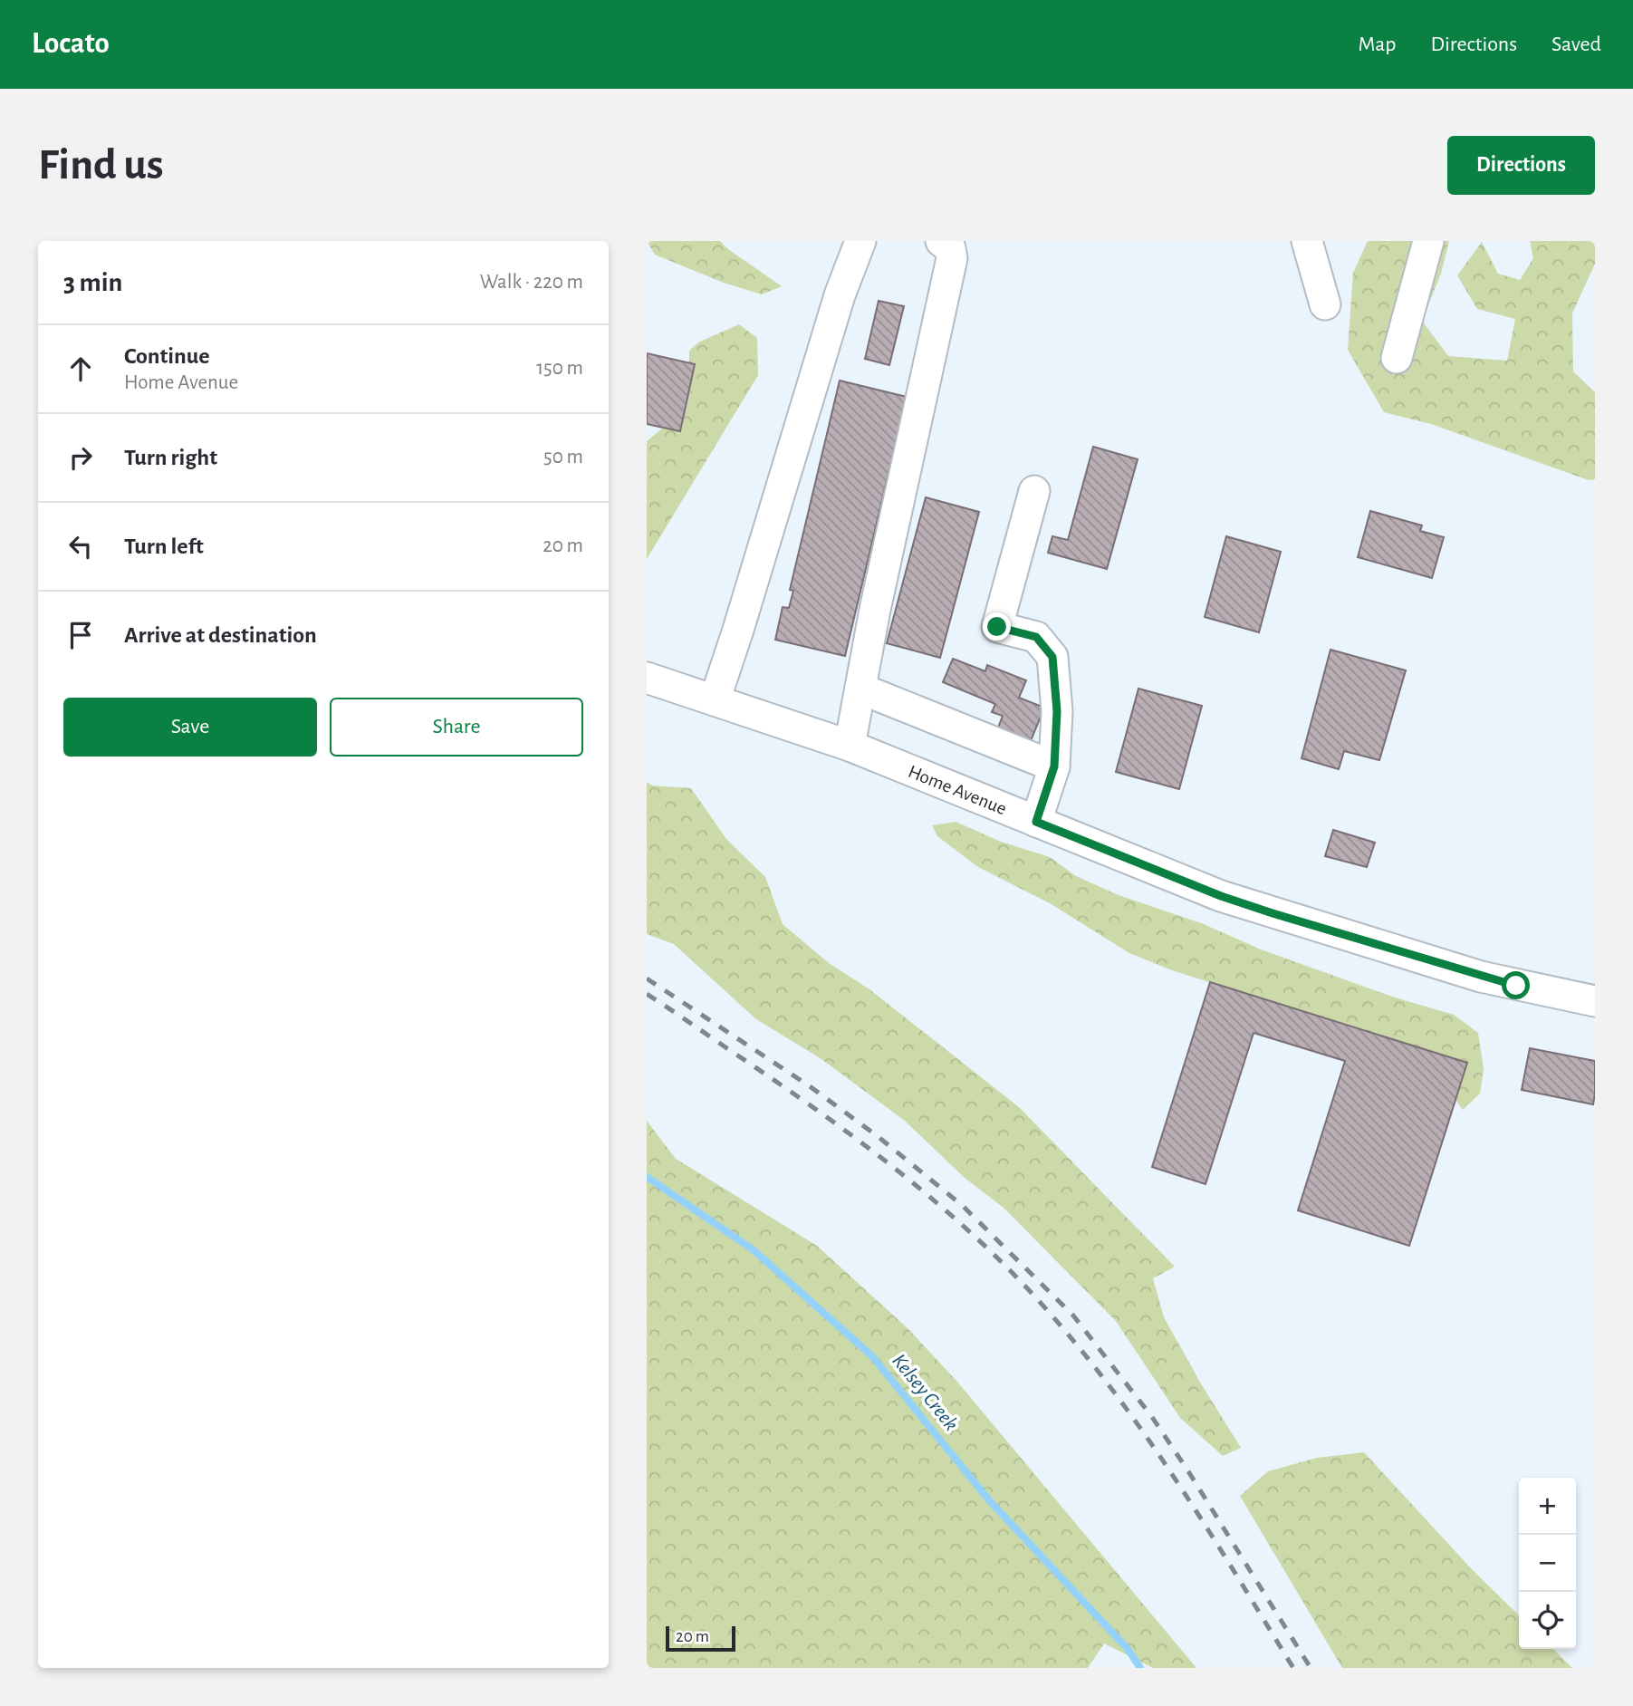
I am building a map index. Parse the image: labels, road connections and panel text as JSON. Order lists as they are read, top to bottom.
{
  "streets": {
    "street": ["Home Avenue"]
  },
  "water": ["Kelsey Creek"],
  "scale_bar": "20 m",
  "page": {
    "header": "Locato",
    "nav": ["Map", "Directions", "Saved"],
    "buttons": [
      "Directions",
      ["Save", "Share"]
    ],
    "title": "Find us",
    "heading": ["3 min", "Walk · 220 m"],
    "list": [
      ["Continue", "Home Avenue", "150 m"],
      ["Turn right", "50 m"],
      ["Turn left", "20 m"],
      "Arrive at destination"
    ],
    "map_buttons": ["+", "−"],
    "scale": "20 m"
  }
}
